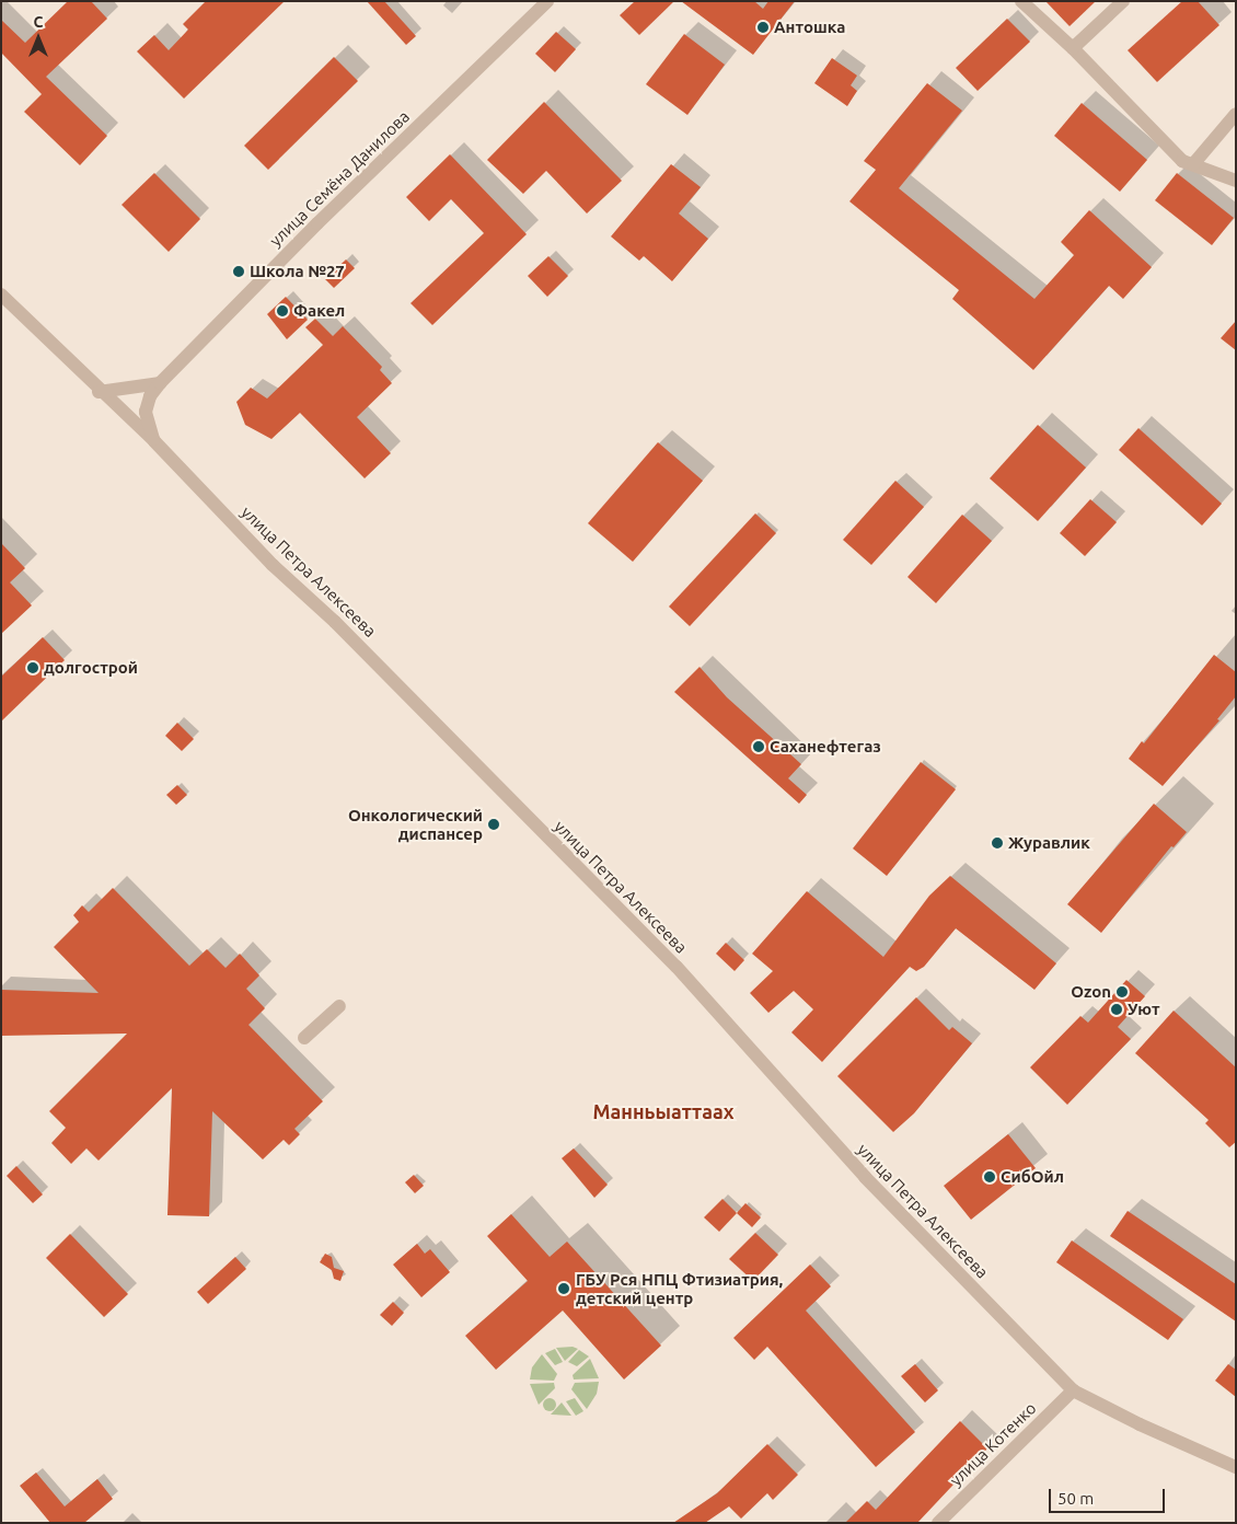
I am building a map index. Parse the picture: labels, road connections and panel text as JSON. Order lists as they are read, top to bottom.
{
  "streets": {
    "street": ["улица Семёна Данилова", "улица Петра Алексеева", "улица Котенко"]
  },
  "crossings": [
    ["улица Семёна Данилова", "улица Петра Алексеева"],
    ["улица Петра Алексеева", "улица Котенко"]
  ],
  "districts": ["Манньыаттаах"],
  "places": [
    "Антошка",
    "Школа №27",
    "Факел",
    "долгострой",
    "Саханефтегаз",
    "Онкологический диспансер",
    "Журавлик",
    "Ozon",
    "Уют",
    "СибОйл",
    "ГБУ Рся НПЦ Фтизиатрия, детский центр"
  ],
  "scale_bar": "50 m",
  "north": "top"
}
